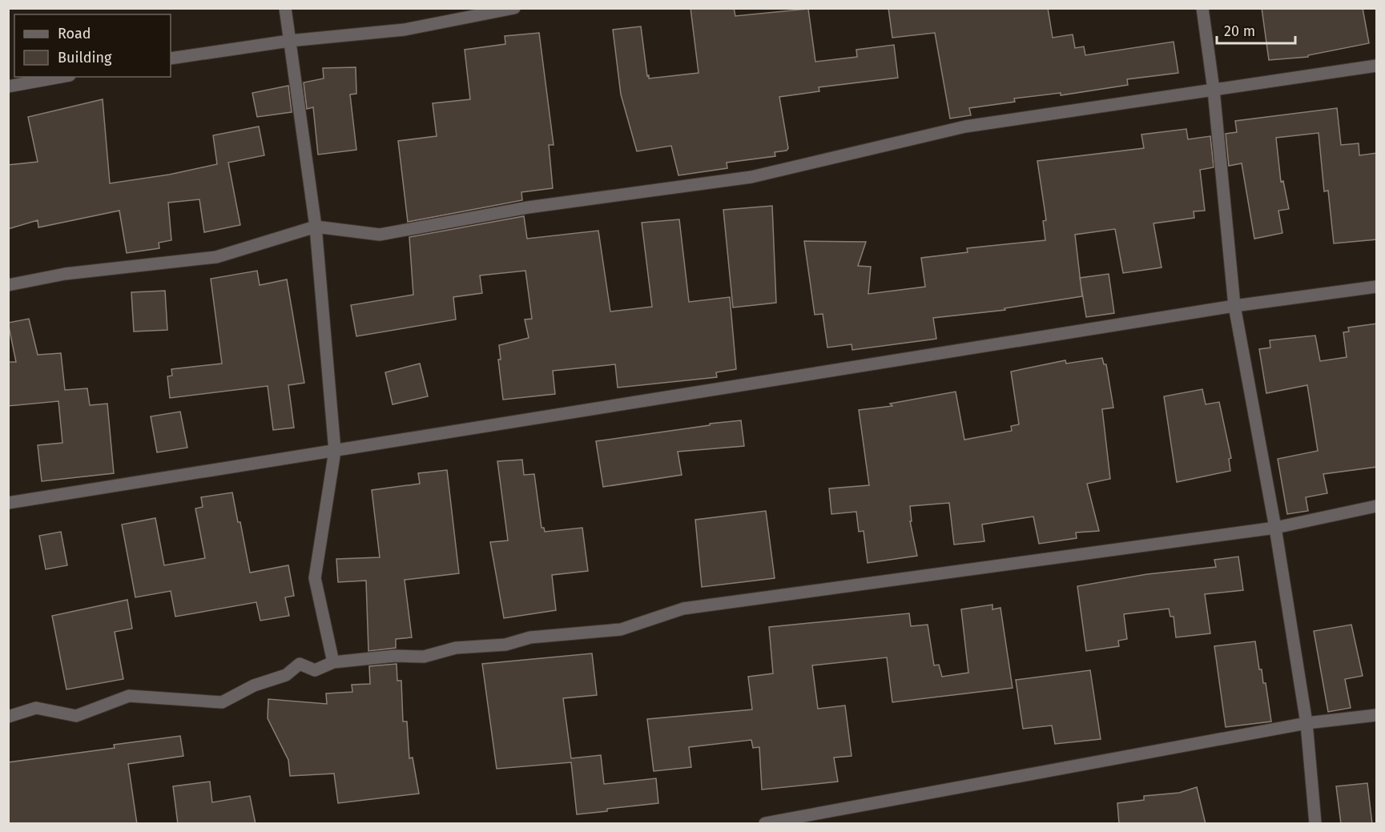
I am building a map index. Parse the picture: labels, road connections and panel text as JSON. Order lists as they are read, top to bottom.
{
  "legend": ["Road", "Building"],
  "scale_bar": "20 m"
}
